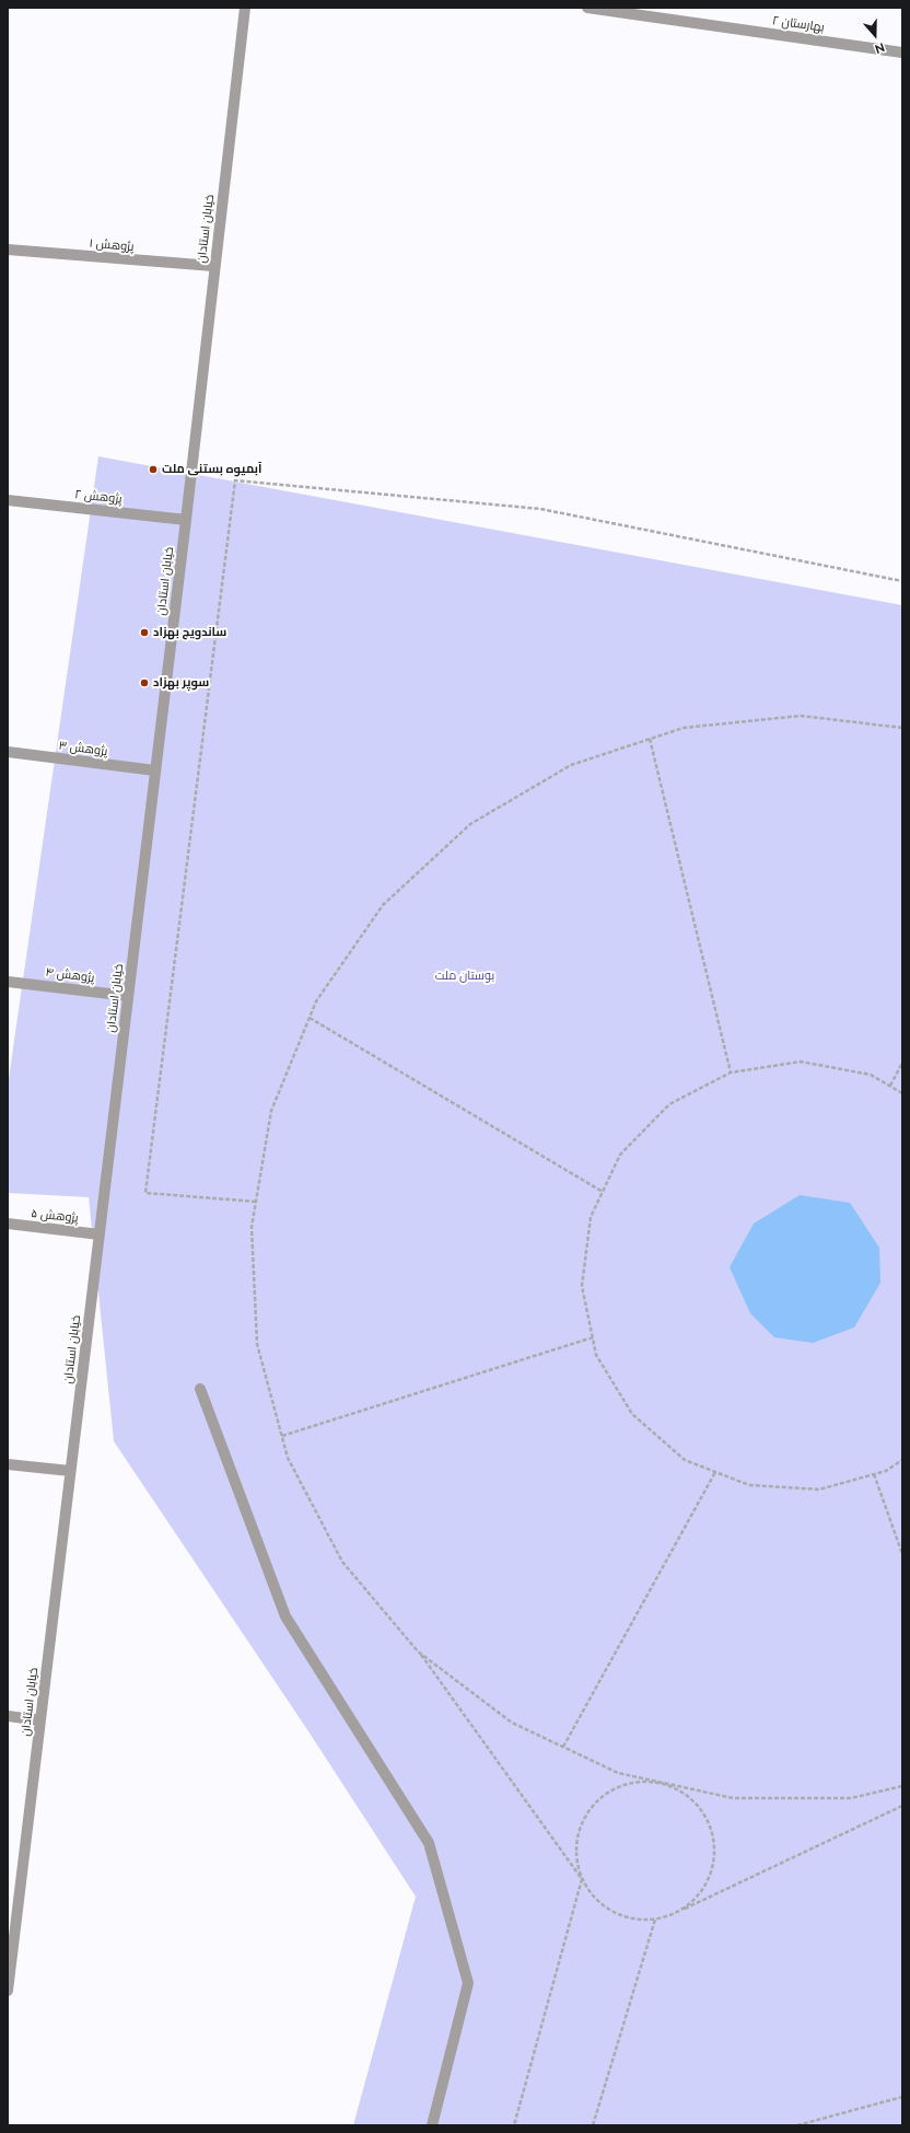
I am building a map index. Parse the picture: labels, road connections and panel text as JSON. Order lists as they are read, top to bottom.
{
  "streets": {
    "street": [
      "بهارستان ۲",
      "خیابان استادان",
      "پژوهش ۱",
      "پژوهش ۲",
      "پژوهش ۳",
      "پژوهش ۴",
      "پژوهش ۵"
    ]
  },
  "crossings": [
    ["خیابان استادان", "پژوهش ۱"],
    ["خیابان استادان", "پژوهش ۲"],
    ["خیابان استادان", "پژوهش ۳"],
    ["خیابان استادان", "پژوهش ۴"],
    ["خیابان استادان", "پژوهش ۵"]
  ],
  "parks": ["بوستان ملت"],
  "places": ["آبمیوه بستنی ملت", "ساندویچ بهزاد", "سوپر بهزاد"],
  "north": "bottom"
}
